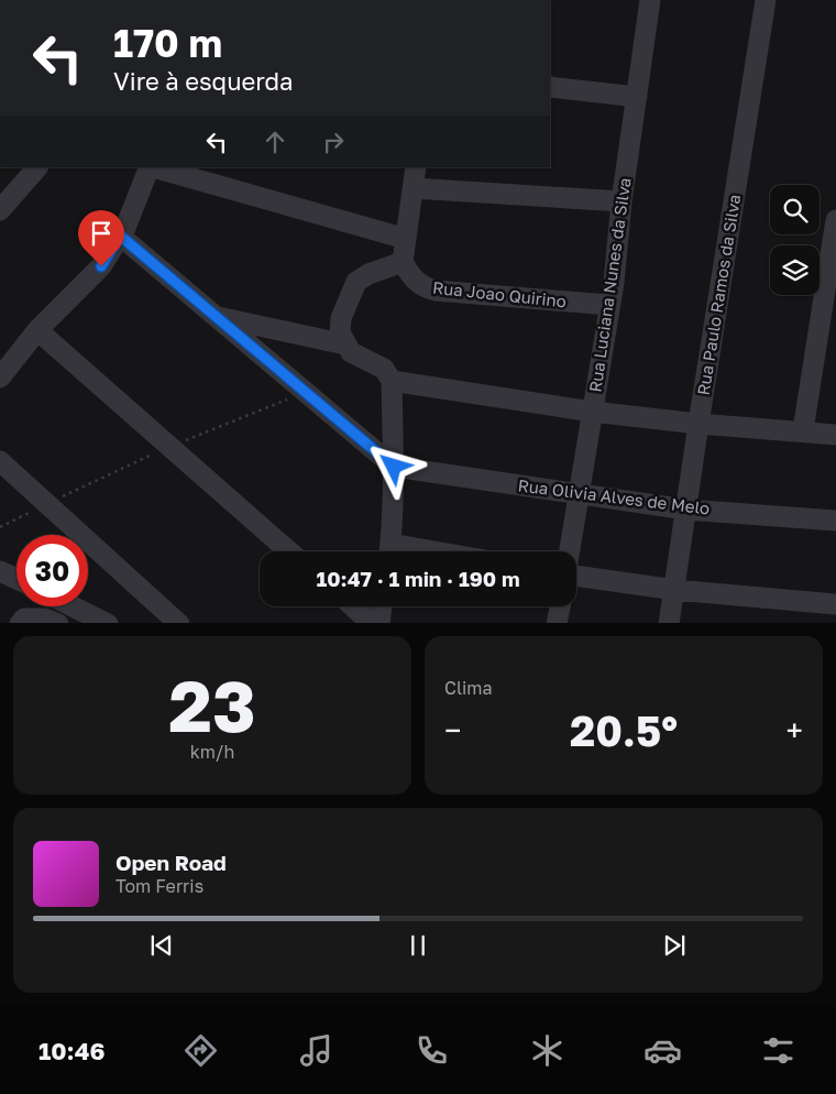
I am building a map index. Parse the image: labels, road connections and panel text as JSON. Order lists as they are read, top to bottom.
{
  "streets": {
    "street": [
      "Rua Luciana Nunes da Silva",
      "Rua Joao Quirino",
      "Rua Paulo Ramos da Silva",
      "Rua Olivia Alves de Melo"
    ]
  },
  "crossings": [
    ["Rua Luciana Nunes da Silva", "Rua Joao Quirino"],
    ["Rua Luciana Nunes da Silva", "Rua Olivia Alves de Melo"],
    ["Rua Paulo Ramos da Silva", "Rua Olivia Alves de Melo"]
  ],
  "page": {
    "turn": ["170 m", "Vire à esquerda"],
    "limit": "30",
    "trip": "10:47 · 1 min · 190 m",
    "tile": [
      ["23", "km/h"],
      "Clima"
    ],
    "heat": ["−", "20.5°", "+"],
    "song": ["Open Road", "Tom Ferris"],
    "tabs": "10:46"
  }
}
